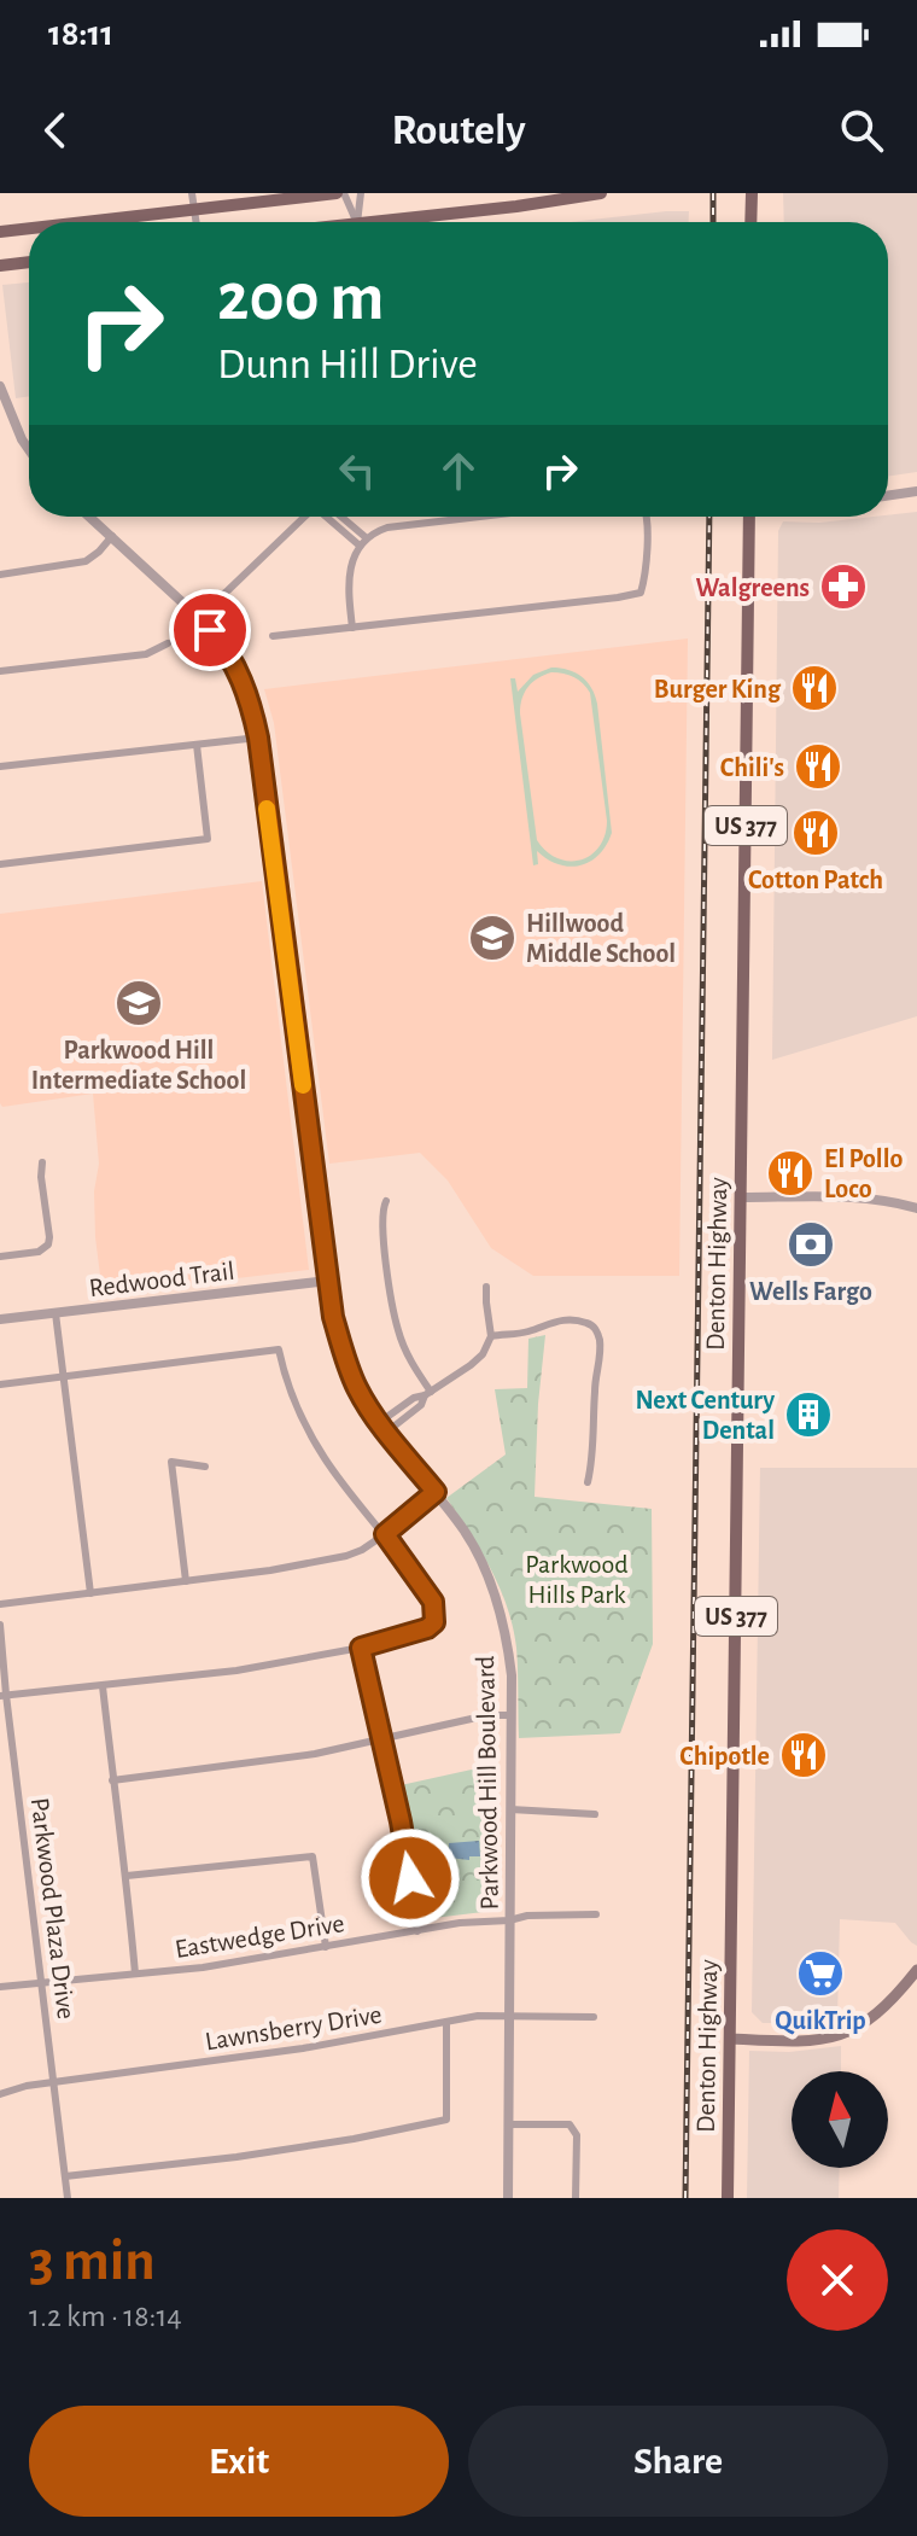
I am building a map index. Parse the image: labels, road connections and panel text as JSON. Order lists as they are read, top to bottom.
{
  "streets": {
    "main road": ["US 377", "Denton Highway"],
    "street": [
      "Redwood Trail",
      "Parkwood Hill Boulevard",
      "Parkwood Plaza Drive",
      "Eastwedge Drive",
      "Lawnsberry Drive"
    ]
  },
  "crossings": [
    ["Redwood Trail", "Parkwood Hill Boulevard"],
    ["Parkwood Hill Boulevard", "Eastwedge Drive"],
    ["Parkwood Hill Boulevard", "Lawnsberry Drive"],
    ["Parkwood Plaza Drive", "Eastwedge Drive"],
    ["Parkwood Plaza Drive", "Lawnsberry Drive"]
  ],
  "parks": ["Parkwood Hills Park"],
  "places": {
    "pharmacy": ["Walgreens"],
    "restaurant": [
      "Burger King",
      "Chili's",
      "Cotton Patch",
      "El Pollo Loco",
      "Chipotle"
    ],
    "school or university": ["Hillwood Middle School", "Parkwood Hill Intermediate School"],
    "bank": ["Wells Fargo"],
    "building": ["Next Century Dental"],
    "supermarket": ["QuikTrip"]
  },
  "north": "top",
  "page": {
    "status": "18:11",
    "header": "Routely",
    "turn": ["200 m", "Dunn Hill Drive"],
    "heading": ["3 min", "1.2 km · 18:14"],
    "buttons": ["Exit", "Share"]
  }
}
